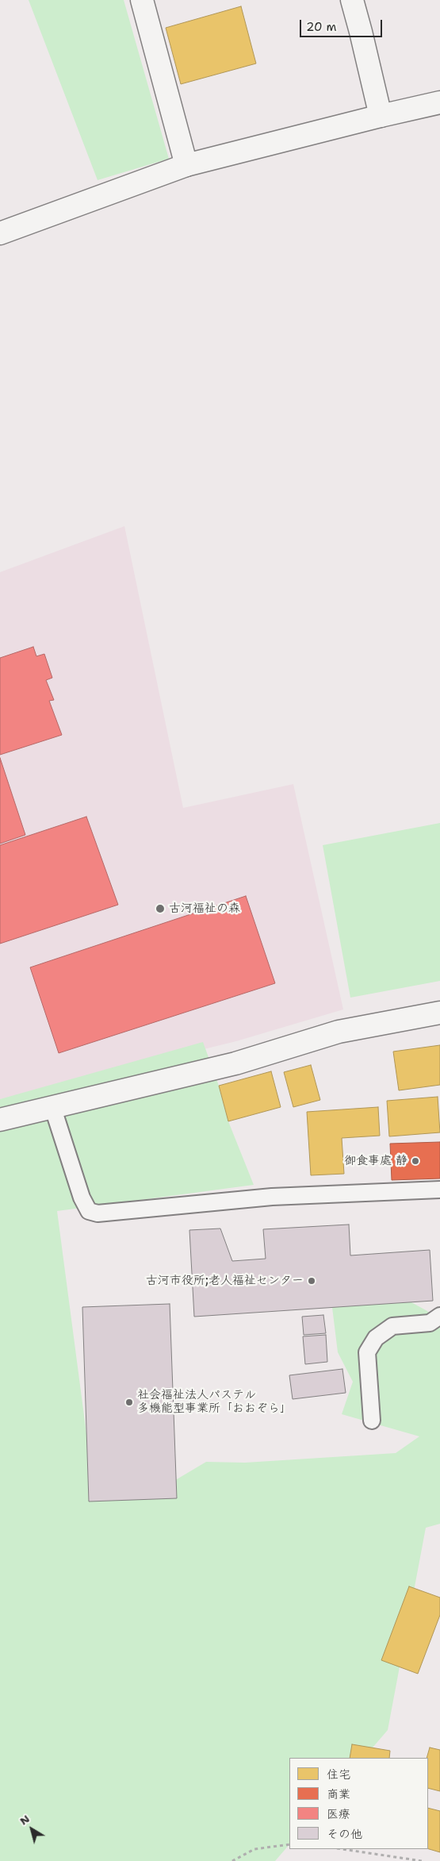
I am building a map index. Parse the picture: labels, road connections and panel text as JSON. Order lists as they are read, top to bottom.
{
  "places": [
    "古河福祉の森",
    "御食事處 静",
    "古河市役所;老人福祉センター",
    "社会福祉法人パステル 多機能型事業所「おおぞら」"
  ],
  "legend": [
    "住宅",
    "商業",
    "医療",
    "その他"
  ],
  "scale_bar": "20 m",
  "north": "top left"
}
